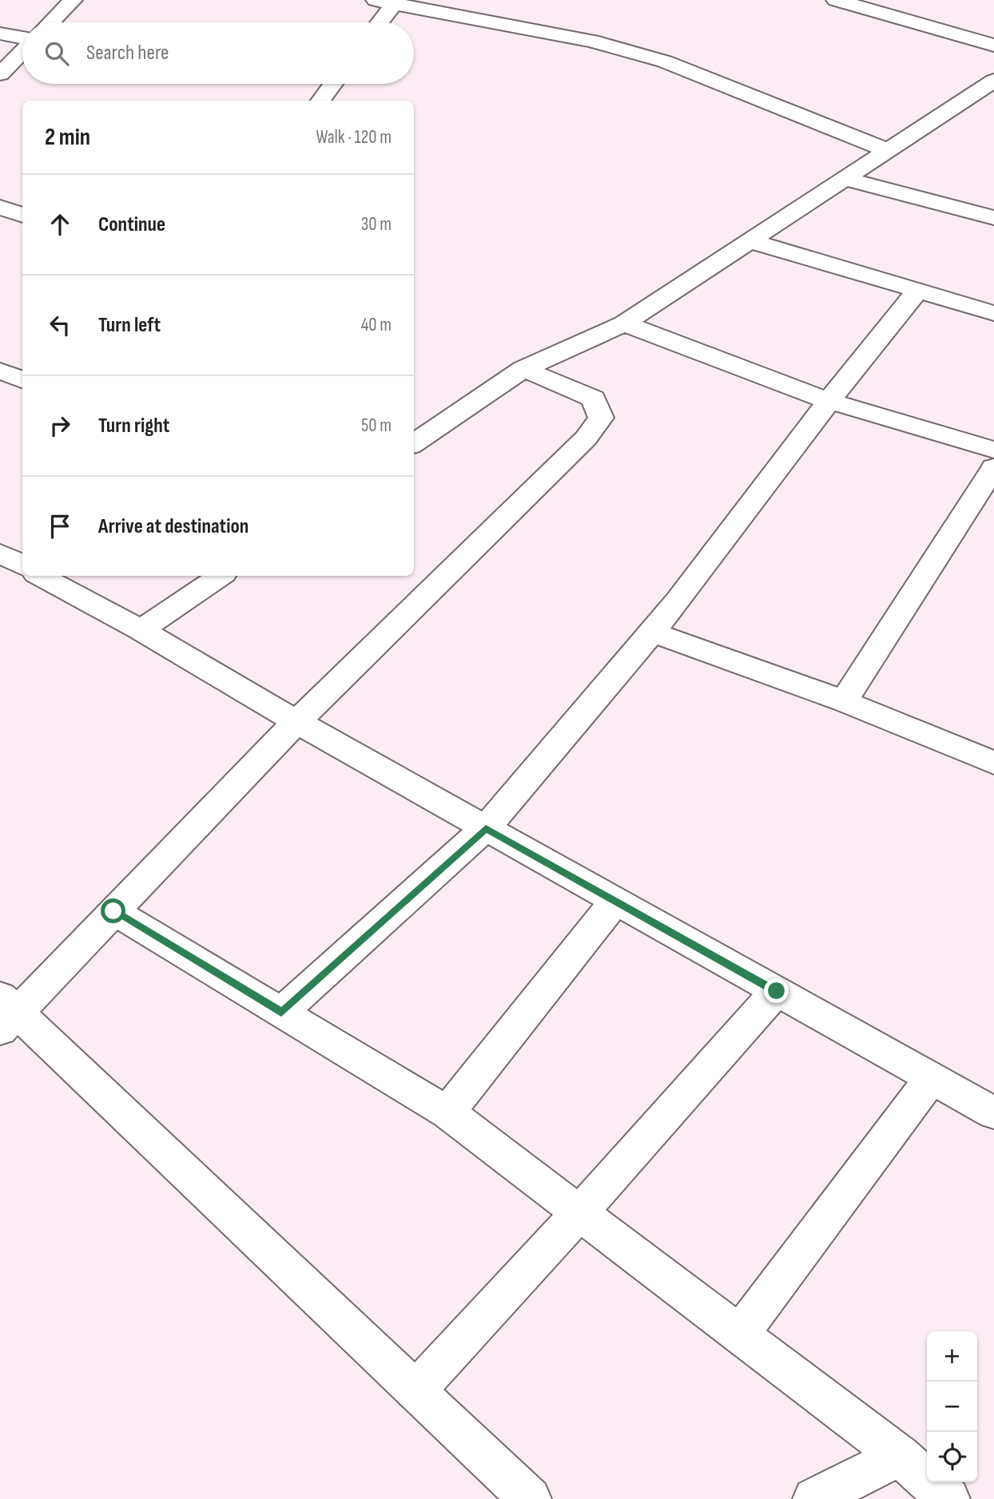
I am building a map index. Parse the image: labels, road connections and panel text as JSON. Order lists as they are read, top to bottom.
{
  "page": {
    "search": "Search here",
    "heading": ["2 min", "Walk · 120 m"],
    "list": [
      ["Continue", "30 m"],
      ["Turn left", "40 m"],
      ["Turn right", "50 m"],
      "Arrive at destination"
    ],
    "map_buttons": ["+", "−"]
  }
}
